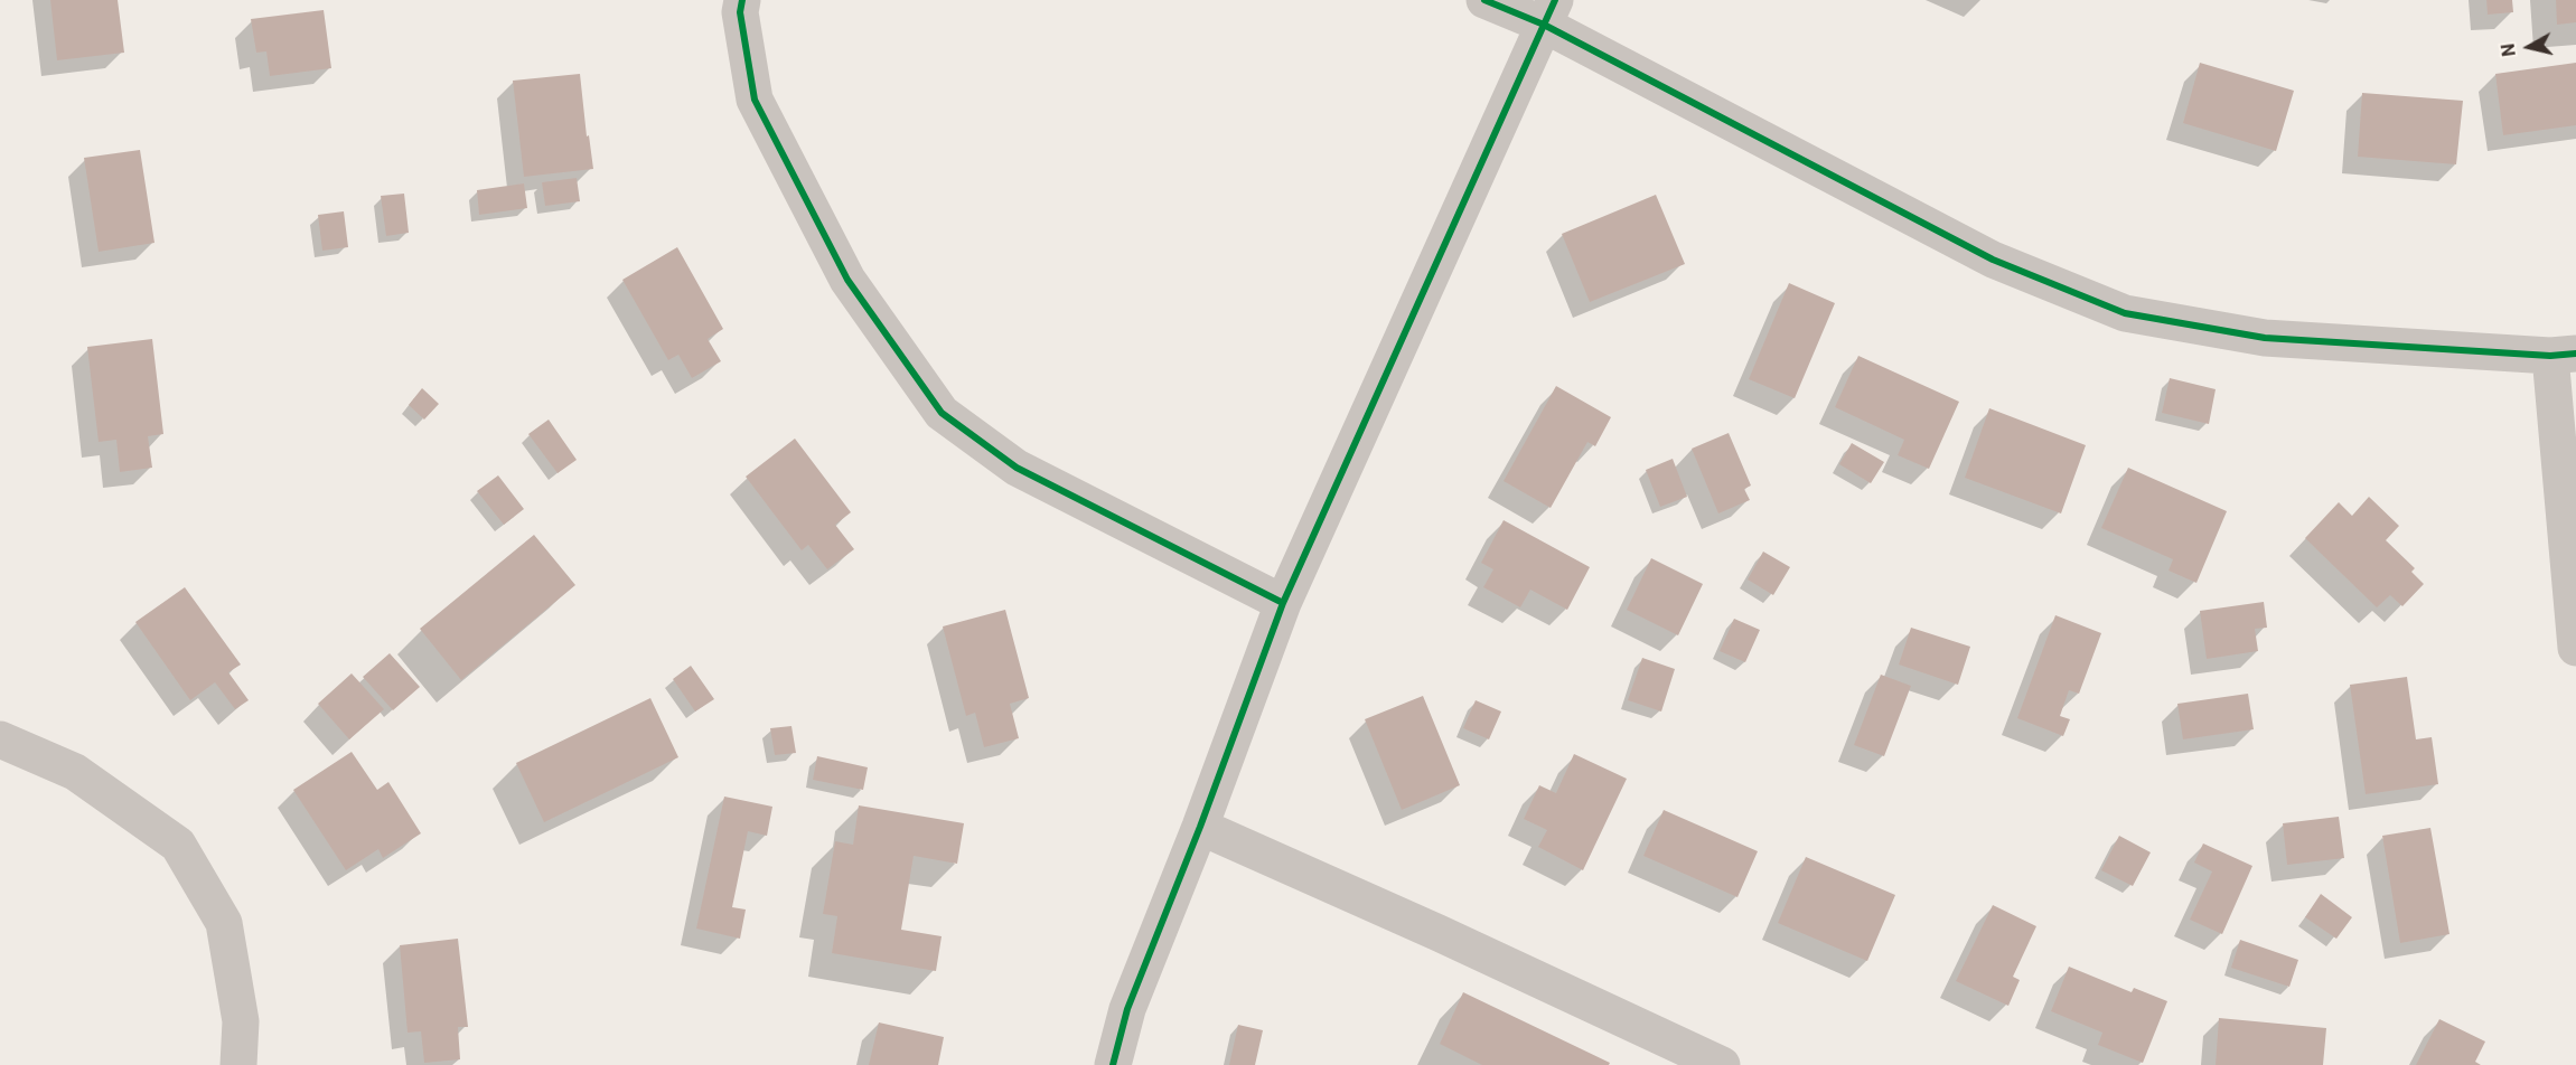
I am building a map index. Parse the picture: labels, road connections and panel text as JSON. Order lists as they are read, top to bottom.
{
  "north": "left"
}
